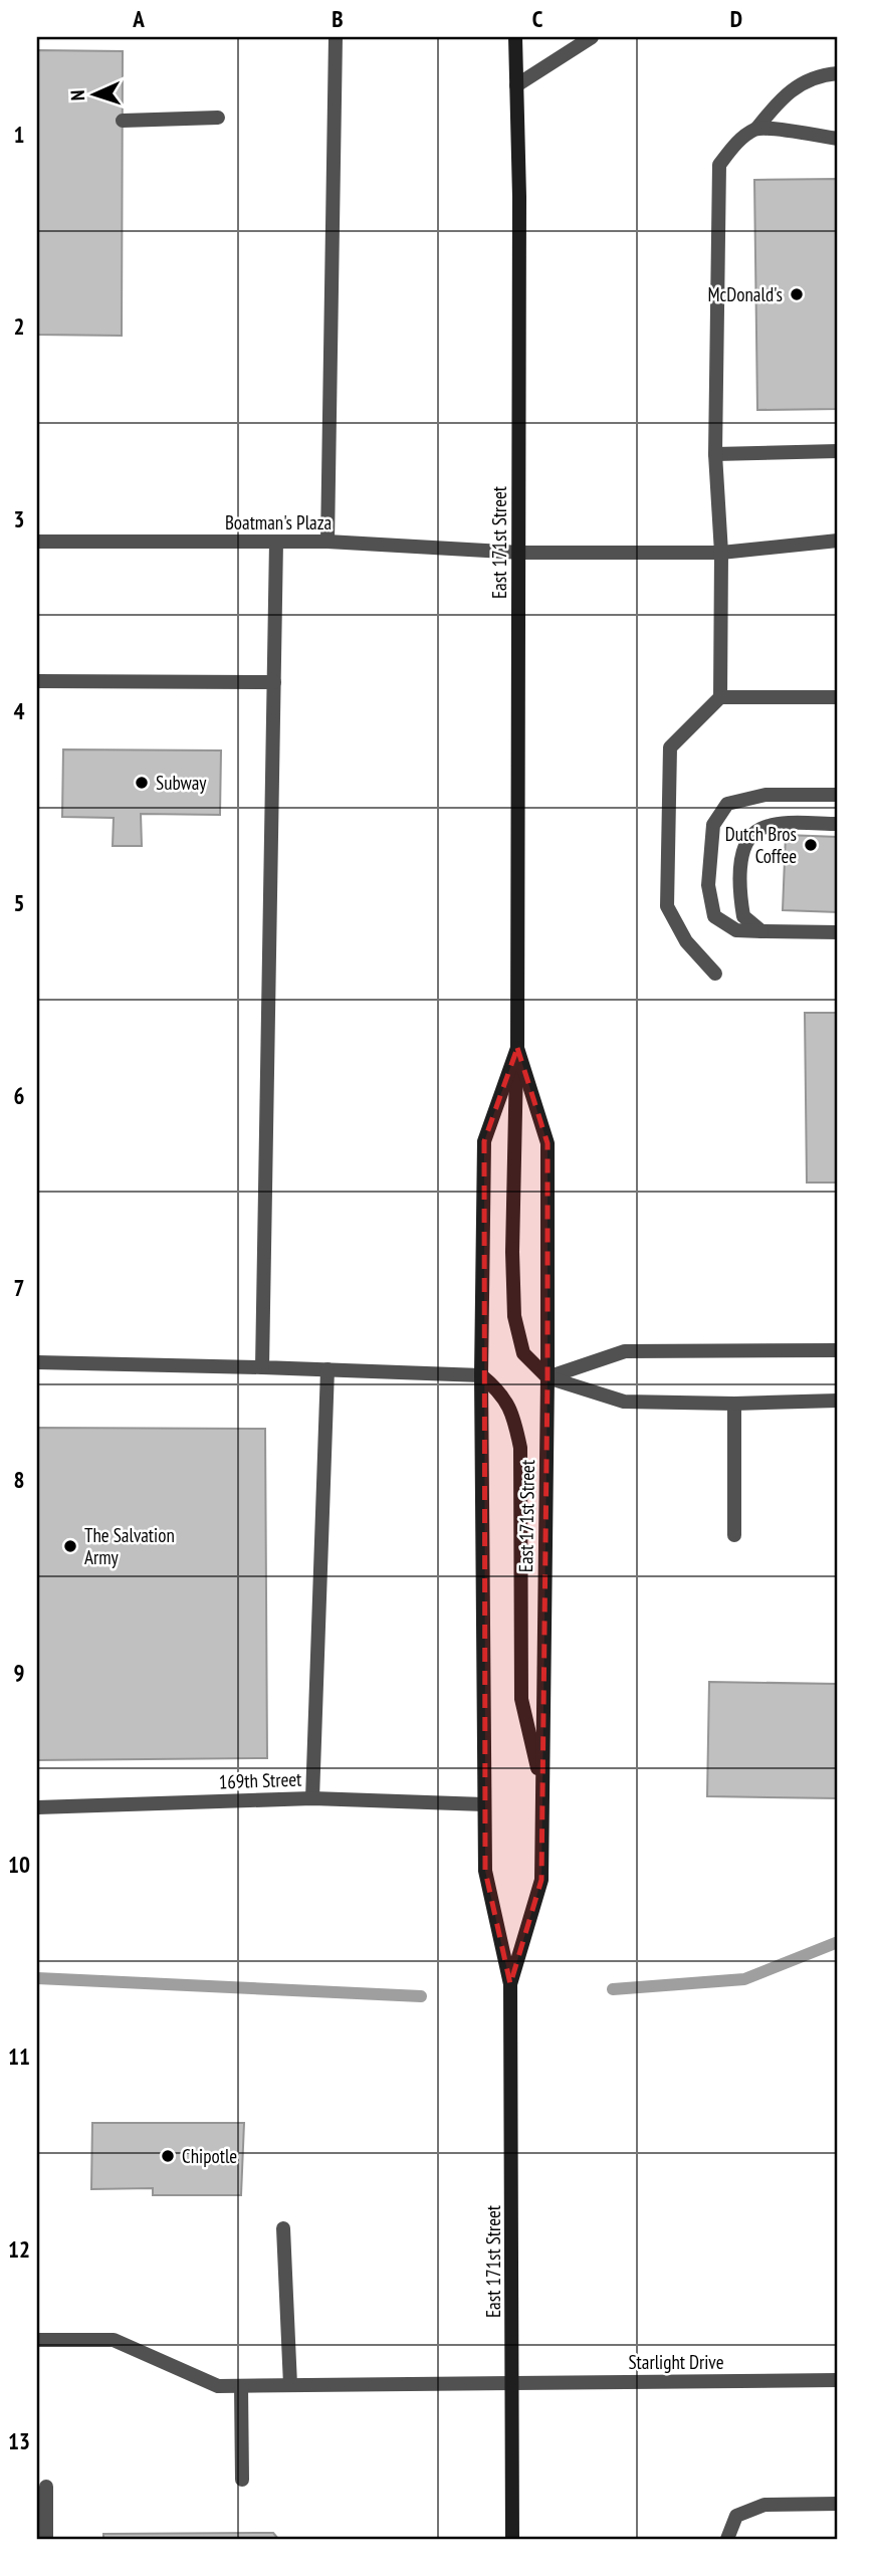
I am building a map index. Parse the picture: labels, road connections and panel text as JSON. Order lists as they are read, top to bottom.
{
  "streets": {
    "main road": ["East 171st Street"],
    "street": ["Boatman's Plaza", "169th Street", "Starlight Drive"]
  },
  "crossings": [
    ["Boatman's Plaza", "East 171st Street"],
    ["East 171st Street", "169th Street"],
    ["East 171st Street", "Starlight Drive"]
  ],
  "places": [
    "McDonald's",
    "Subway",
    "Dutch Bros Coffee",
    "The Salvation Army",
    "Chipotle"
  ],
  "north": "left",
  "grid": {
    "columns": [
      "A",
      "B",
      "C",
      "D"
    ],
    "rows": [
      "1",
      "2",
      "3",
      "4",
      "5",
      "6",
      "7",
      "8",
      "9",
      "10",
      "11",
      "12",
      "13"
    ]
  }
}
